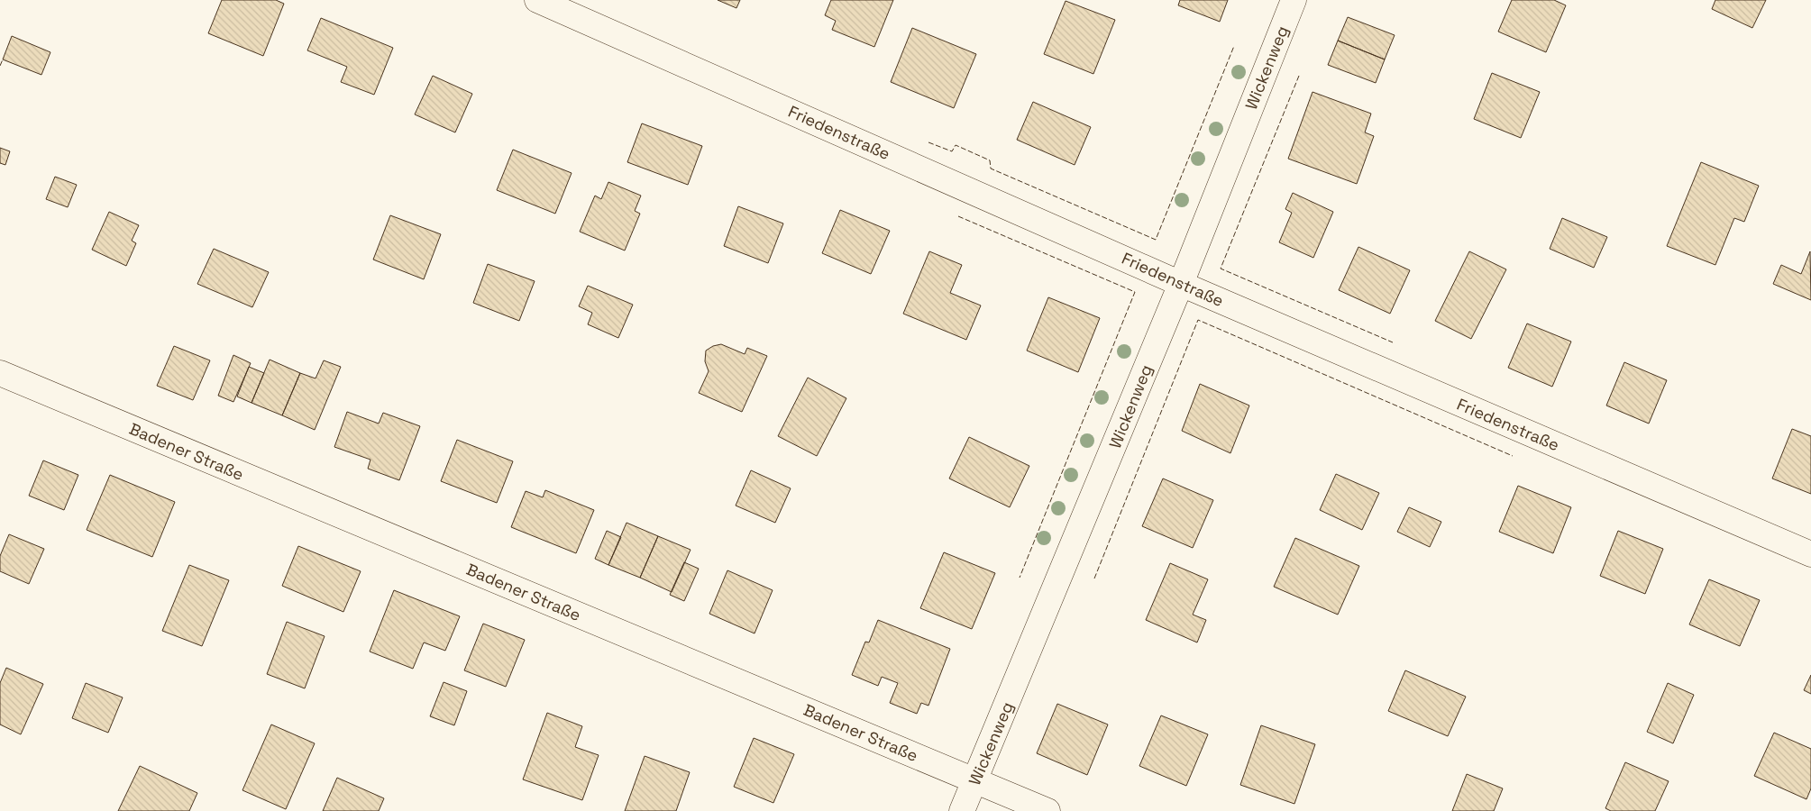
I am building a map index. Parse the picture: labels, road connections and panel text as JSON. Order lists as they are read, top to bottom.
{
  "streets": {
    "street": ["Wickenweg", "Friedenstraße", "Badener Straße"]
  },
  "crossings": [
    ["Wickenweg", "Friedenstraße"],
    ["Wickenweg", "Badener Straße"]
  ]
}
